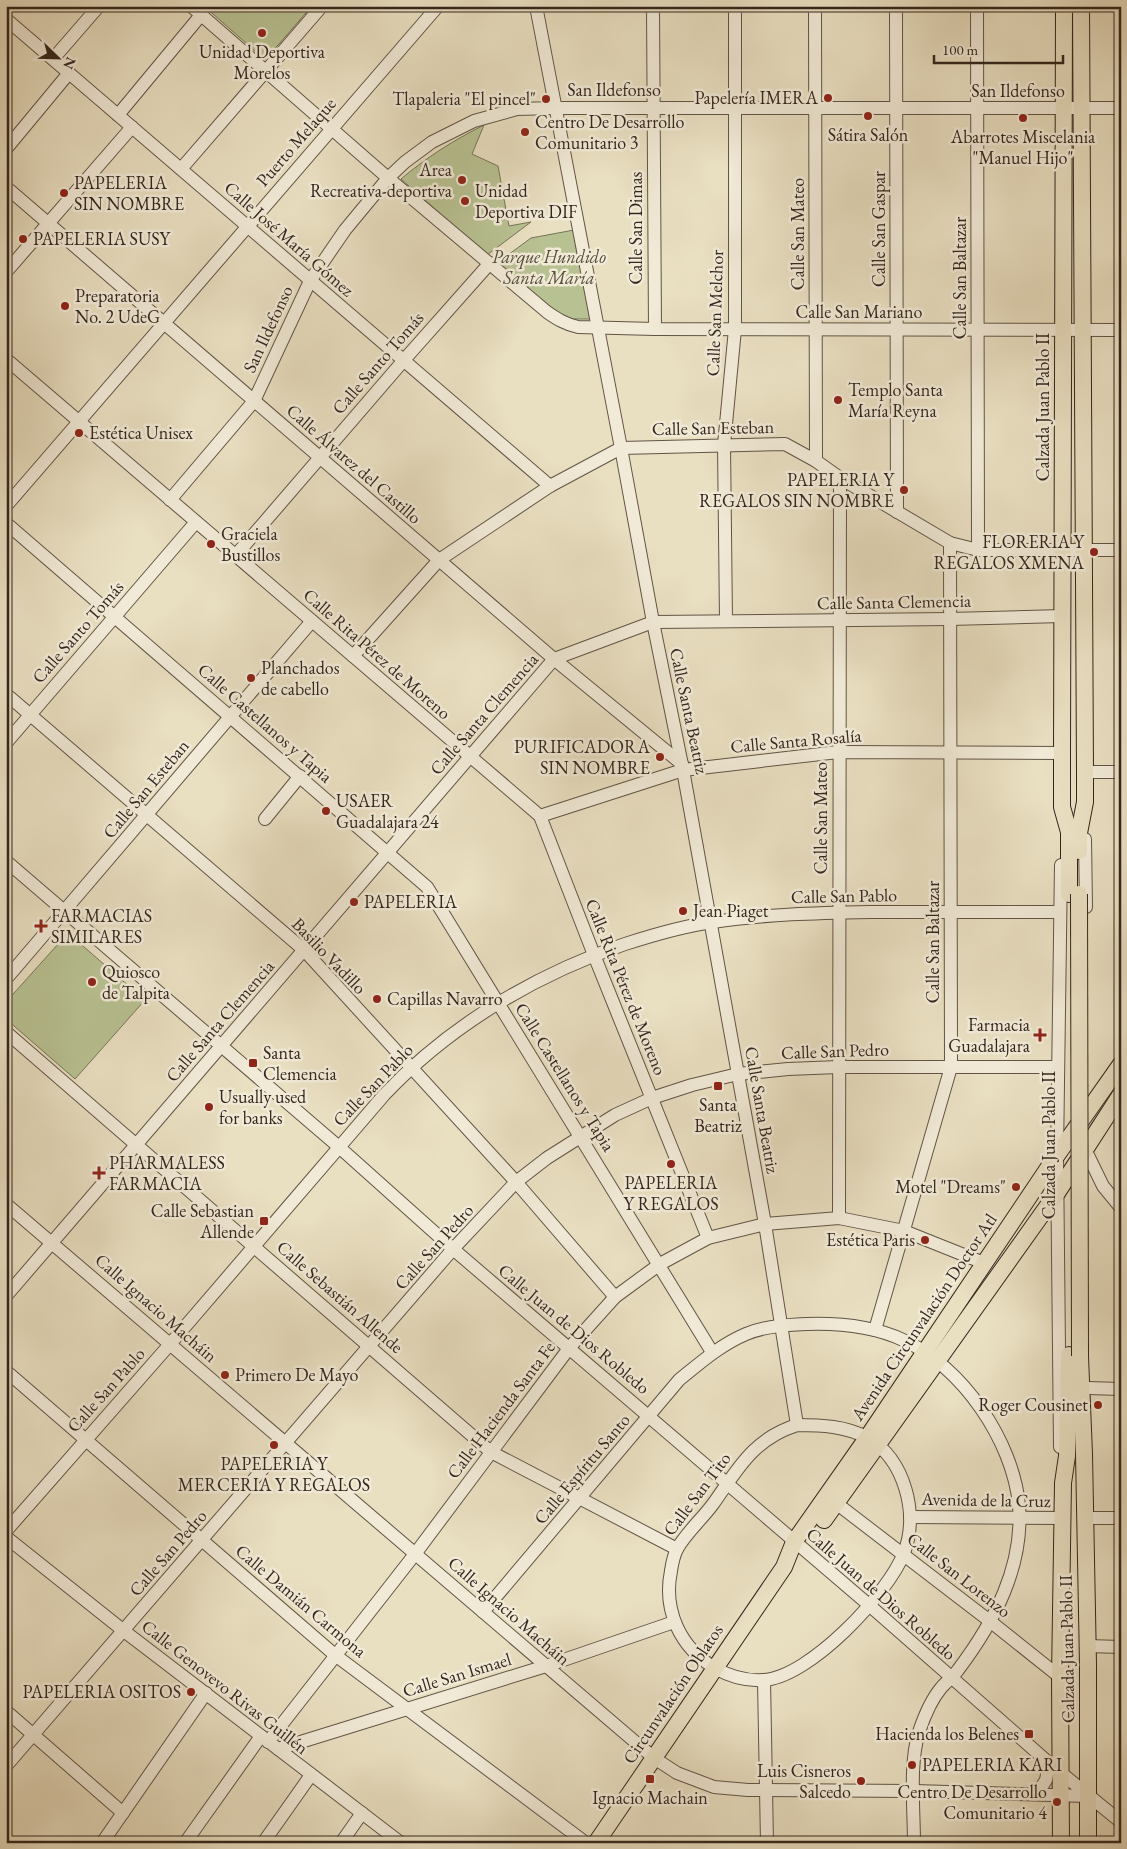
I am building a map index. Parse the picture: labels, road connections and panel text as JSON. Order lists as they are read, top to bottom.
{
  "streets": {
    "main road": ["Calzada Juan Pablo II", "Avenida Circunvalación Doctor Atl", "Circunvalación Oblatos"],
    "street": [
      "San Ildefonso",
      "Puerto Melaque",
      "Calle San Dimas",
      "Calle San Gaspar",
      "Calle San Mateo",
      "Calle José María Gómez",
      "Calle San Baltazar",
      "Calle San Mariano",
      "Calle San Melchor",
      "Calle Santo Tomás",
      "Calle San Esteban",
      "Calle Álvarez del Castillo",
      "Calle Santa Clemencia",
      "Calle Rita Pérez de Moreno",
      "Calle Santa Beatriz",
      "Calle Castellanos y Tapia",
      "Calle Santa Rosalía",
      "Calle San Pablo",
      "Basilio Vadillo",
      "Calle San Pedro",
      "Calle Sebastián Allende",
      "Calle Ignacio Macháin",
      "Calle Juan de Dios Robledo",
      "Calle Hacienda Santa Fe",
      "Calle Espíritu Santo",
      "Calle San Tito",
      "Avenida de la Cruz",
      "Calle San Lorenzo",
      "Calle Damián Carmona",
      "Calle San Ismael",
      "Calle Genovevo Rivas Guillén"
    ]
  },
  "crossings": [
    ["San Ildefonso", "Calle San Dimas"],
    ["San Ildefonso", "Calle San Gaspar"],
    ["San Ildefonso", "Calle San Mateo"],
    ["San Ildefonso", "Calle José María Gómez"],
    ["San Ildefonso", "Calle San Baltazar"],
    ["San Ildefonso", "Calle San Mariano"],
    ["San Ildefonso", "Calle San Melchor"],
    ["San Ildefonso", "Calzada Juan Pablo II"],
    ["San Ildefonso", "Calle Álvarez del Castillo"],
    ["San Ildefonso", "Calle Rita Pérez de Moreno"],
    ["San Ildefonso", "Calle Santa Beatriz"],
    ["Puerto Melaque", "Calle José María Gómez"],
    ["Puerto Melaque", "Calle San Mariano"],
    ["Puerto Melaque", "Calle Álvarez del Castillo"],
    ["Puerto Melaque", "Calle Rita Pérez de Moreno"],
    ["Calle San Dimas", "Calle San Mariano"],
    ["Calle San Gaspar", "Calle San Mariano"],
    ["Calle San Gaspar", "Calle San Esteban"],
    ["Calle San Mateo", "Calle San Mariano"],
    ["Calle San Mateo", "Calle San Esteban"],
    ["Calle San Mateo", "Calle Santa Clemencia"],
    ["Calle San Mateo", "Calle Santa Rosalía"],
    ["Calle San Mateo", "Calle San Pablo"],
    ["Calle San Mateo", "Calle San Pedro"],
    ["Calle San Mateo", "Calle Hacienda Santa Fe"],
    ["Calle José María Gómez", "Calle Santo Tomás"],
    ["Calle José María Gómez", "Calle San Esteban"],
    ["Calle San Baltazar", "Calle San Mariano"],
    ["Calle San Baltazar", "Calle San Esteban"],
    ["Calle San Baltazar", "Calle Santa Clemencia"],
    ["Calle San Baltazar", "Calle Santa Rosalía"],
    ["Calle San Baltazar", "Calle San Pablo"],
    ["Calle San Baltazar", "Calle San Pedro"],
    ["Calle San Baltazar", "Calle Hacienda Santa Fe"],
    ["Calle San Baltazar", "Calle Espíritu Santo"],
    ["Calle San Mariano", "Calle San Melchor"],
    ["Calle San Mariano", "Calle Santo Tomás"],
    ["Calle San Mariano", "Calzada Juan Pablo II"],
    ["Calle San Mariano", "Calle Santa Beatriz"],
    ["Calle San Melchor", "Calle San Esteban"],
    ["Calle San Melchor", "Calle Santa Clemencia"],
    ["Calle Santo Tomás", "Calle Álvarez del Castillo"],
    ["Calle Santo Tomás", "Calle Rita Pérez de Moreno"],
    ["Calle Santo Tomás", "Calle Castellanos y Tapia"],
    ["Calle Santo Tomás", "Basilio Vadillo"],
    ["Calzada Juan Pablo II", "Calle San Esteban"],
    ["Calzada Juan Pablo II", "Calle Santa Clemencia"],
    ["Calzada Juan Pablo II", "Calle Santa Rosalía"],
    ["Calzada Juan Pablo II", "Calle San Pablo"],
    ["Calzada Juan Pablo II", "Calle San Pedro"],
    ["Calzada Juan Pablo II", "Calle Ignacio Macháin"],
    ["Calzada Juan Pablo II", "Avenida Circunvalación Doctor Atl"],
    ["Calzada Juan Pablo II", "Calle Juan de Dios Robledo"],
    ["Calzada Juan Pablo II", "Avenida de la Cruz"],
    ["Calzada Juan Pablo II", "Calle San Lorenzo"],
    ["Calle San Esteban", "Calle Álvarez del Castillo"],
    ["Calle San Esteban", "Calle Rita Pérez de Moreno"],
    ["Calle San Esteban", "Calle Santa Beatriz"],
    ["Calle San Esteban", "Calle Castellanos y Tapia"],
    ["Calle San Esteban", "Basilio Vadillo"],
    ["Calle San Esteban", "Calle Juan de Dios Robledo"],
    ["Calle Álvarez del Castillo", "Calle Santa Clemencia"],
    ["Calle Álvarez del Castillo", "Calle Santa Beatriz"],
    ["Calle Álvarez del Castillo", "Calle Santa Rosalía"],
    ["Calle Santa Clemencia", "Calle Rita Pérez de Moreno"],
    ["Calle Santa Clemencia", "Calle Santa Beatriz"],
    ["Calle Santa Clemencia", "Calle Castellanos y Tapia"],
    ["Calle Santa Clemencia", "Basilio Vadillo"],
    ["Calle Santa Clemencia", "Calle Sebastián Allende"],
    ["Calle Santa Clemencia", "Calle Ignacio Macháin"],
    ["Calle Santa Clemencia", "Calle Juan de Dios Robledo"],
    ["Calle Rita Pérez de Moreno", "Calle Santa Rosalía"],
    ["Calle Rita Pérez de Moreno", "Calle San Pablo"],
    ["Calle Rita Pérez de Moreno", "Calle San Pedro"],
    ["Calle Rita Pérez de Moreno", "Calle Hacienda Santa Fe"],
    ["Calle Santa Beatriz", "Calle Santa Rosalía"],
    ["Calle Santa Beatriz", "Calle San Pablo"],
    ["Calle Santa Beatriz", "Calle San Pedro"],
    ["Calle Santa Beatriz", "Calle Hacienda Santa Fe"],
    ["Calle Santa Beatriz", "Calle Espíritu Santo"],
    ["Calle Santa Beatriz", "Calle San Tito"],
    ["Calle Castellanos y Tapia", "Calle San Pablo"],
    ["Calle Castellanos y Tapia", "Calle San Pedro"],
    ["Calle Castellanos y Tapia", "Calle Hacienda Santa Fe"],
    ["Calle Castellanos y Tapia", "Calle Espíritu Santo"],
    ["Calle San Pablo", "Basilio Vadillo"],
    ["Calle San Pablo", "Calle Sebastián Allende"],
    ["Calle San Pablo", "Calle Ignacio Macháin"],
    ["Calle San Pablo", "Calle Juan de Dios Robledo"],
    ["Calle San Pablo", "Calle Damián Carmona"],
    ["Basilio Vadillo", "Calle San Pedro"],
    ["Basilio Vadillo", "Calle Hacienda Santa Fe"],
    ["Calle San Pedro", "Calle Sebastián Allende"],
    ["Calle San Pedro", "Calle Ignacio Macháin"],
    ["Calle San Pedro", "Calle Juan de Dios Robledo"],
    ["Calle San Pedro", "Calle Damián Carmona"],
    ["Calle San Pedro", "Calle Genovevo Rivas Guillén"],
    ["Calle Sebastián Allende", "Calle Hacienda Santa Fe"],
    ["Calle Sebastián Allende", "Calle Espíritu Santo"],
    ["Calle Sebastián Allende", "Calle San Tito"],
    ["Calle Ignacio Macháin", "Calle Juan de Dios Robledo"],
    ["Calle Ignacio Macháin", "Calle Hacienda Santa Fe"],
    ["Calle Ignacio Macháin", "Calle Espíritu Santo"],
    ["Calle Ignacio Macháin", "Calle San Ismael"],
    ["Calle Ignacio Macháin", "Circunvalación Oblatos"],
    ["Avenida Circunvalación Doctor Atl", "Calle Juan de Dios Robledo"],
    ["Avenida Circunvalación Doctor Atl", "Calle Hacienda Santa Fe"],
    ["Avenida Circunvalación Doctor Atl", "Calle Espíritu Santo"],
    ["Avenida Circunvalación Doctor Atl", "Calle San Tito"],
    ["Avenida Circunvalación Doctor Atl", "Calle San Lorenzo"],
    ["Avenida Circunvalación Doctor Atl", "Circunvalación Oblatos"],
    ["Calle Juan de Dios Robledo", "Calle Hacienda Santa Fe"],
    ["Calle Juan de Dios Robledo", "Calle Espíritu Santo"],
    ["Calle Juan de Dios Robledo", "Calle San Tito"],
    ["Calle Juan de Dios Robledo", "Circunvalación Oblatos"],
    ["Calle Hacienda Santa Fe", "Calle Damián Carmona"],
    ["Calle Hacienda Santa Fe", "Calle San Ismael"],
    ["Calle Hacienda Santa Fe", "Calle Genovevo Rivas Guillén"],
    ["Calle Espíritu Santo", "Avenida de la Cruz"],
    ["Calle Espíritu Santo", "Calle San Lorenzo"],
    ["Calle San Tito", "Calle San Ismael"],
    ["Calle San Tito", "Circunvalación Oblatos"],
    ["Calle Damián Carmona", "Calle San Ismael"],
    ["Calle San Ismael", "Calle Genovevo Rivas Guillén"]
  ],
  "parks": ["Parque Hundido Santa María"],
  "places": {
    "other": [
      "Unidad Deportiva Morelos",
      "Papelería IMERA",
      "Tlapaleria \"El pincel\"",
      "Sátira Salón",
      "Abarrotes Miscelania \"Manuel Hijo\"",
      "Centro De Desarrollo Comunitario 3",
      "Area Recreativa-deportiva",
      "PAPELERIA SIN NOMBRE",
      "Unidad Deportiva DIF",
      "PAPELERIA SUSY",
      "Preparatoria No. 2 UdeG",
      "Templo Santa María Reyna",
      "Estética Unisex",
      "PAPELERIA Y REGALOS SIN NOMBRE",
      "Graciela Bustillos",
      "FLORERIA Y REGALOS XMENA",
      "Planchados de cabello",
      "PURIFICADORA SIN NOMBRE",
      "USAER Guadalajara 24",
      "PAPELERIA",
      "Jean Piaget",
      "Quiosco de Talpita",
      "Capillas Navarro",
      "Usually used for banks",
      "PAPELERIA Y REGALOS",
      "Motel \"Dreams\"",
      "Estética Paris",
      "Primero De Mayo",
      "Roger Cousinet",
      "PAPELERIA Y MERCERIA Y REGALOS",
      "PAPELERIA OSITOS",
      "PAPELERIA KARI",
      "Luis Cisneros Salcedo",
      "Centro De Desarrollo Comunitario 4"
    ],
    "health": ["FARMACIAS SIMILARES", "Farmacia Guadalajara", "PHARMALESS FARMACIA"],
    "transit": [
      "Santa Clemencia",
      "Santa Beatriz",
      "Calle Sebastian Allende",
      "Hacienda los Belenes",
      "Ignacio Machain"
    ]
  },
  "scale_bar": "100 m",
  "north": "bottom right"
}
